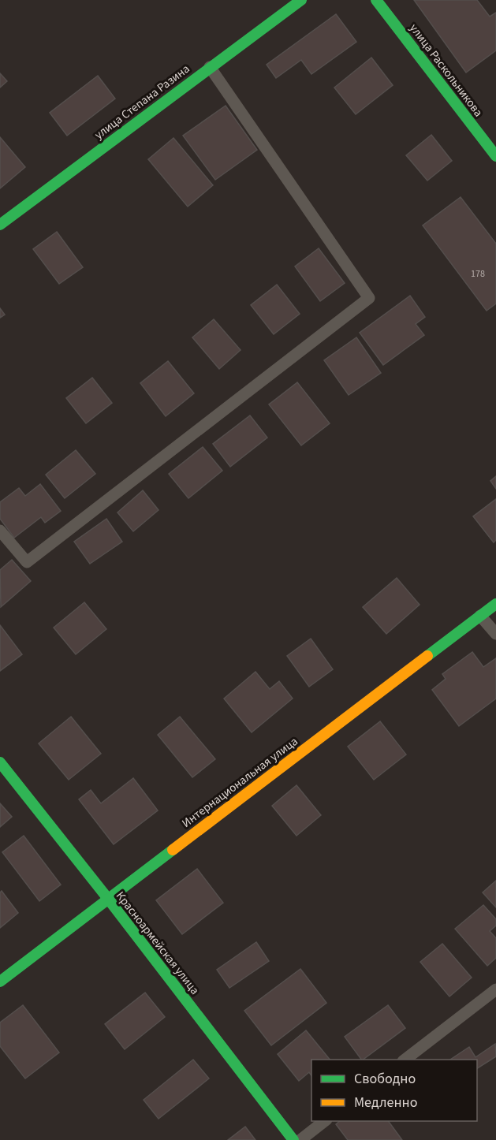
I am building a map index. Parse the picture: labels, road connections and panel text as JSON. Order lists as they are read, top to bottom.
{
  "streets": {
    "street": [
      "улица Раскольникова",
      "улица Степана Разина",
      "Интернациональная улица",
      "Красноармейская улица"
    ]
  },
  "crossings": [
    ["Интернациональная улица", "Красноармейская улица"]
  ],
  "house_numbers": ["178"],
  "legend": ["Свободно", "Медленно"]
}
